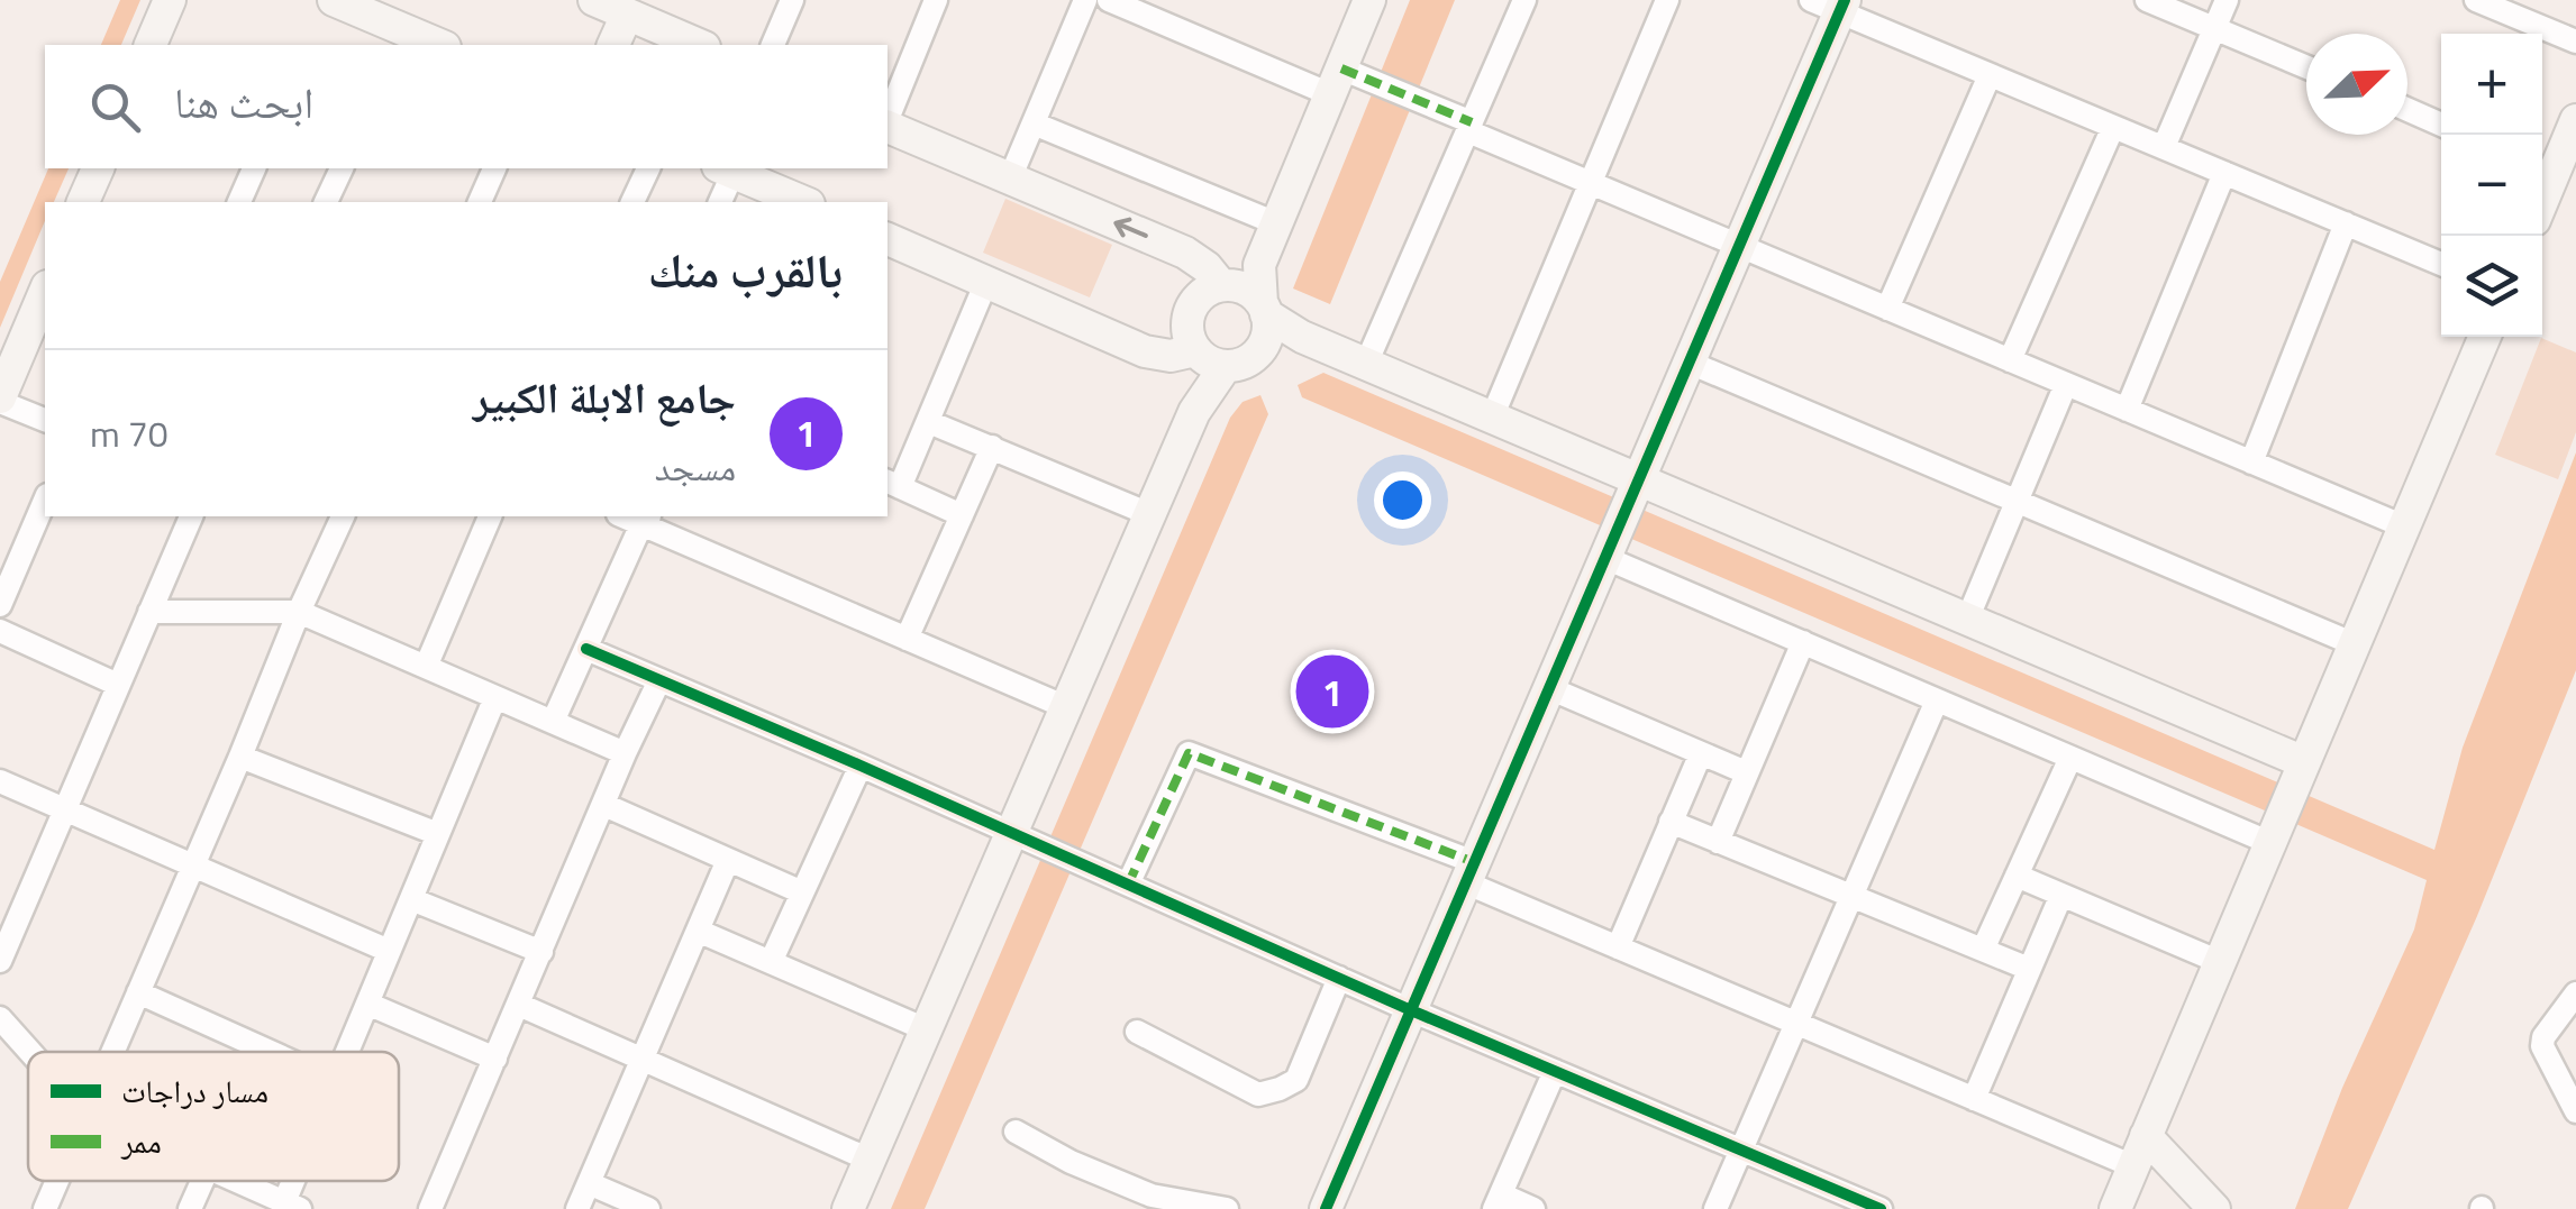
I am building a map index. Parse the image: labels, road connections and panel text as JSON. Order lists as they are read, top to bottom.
{
  "legend": ["مسار دراجات", "ممر"],
  "north": "top right",
  "page": {
    "map_buttons": ["+", "−"],
    "search": "ابحث هنا",
    "heading": "بالقرب منك",
    "list": [
      {
        "mark": "1",
        "name": "جامع الابلة الكبير",
        "note": "مسجد",
        "value": "70 m"
      }
    ],
    "pins": "1"
  }
}
